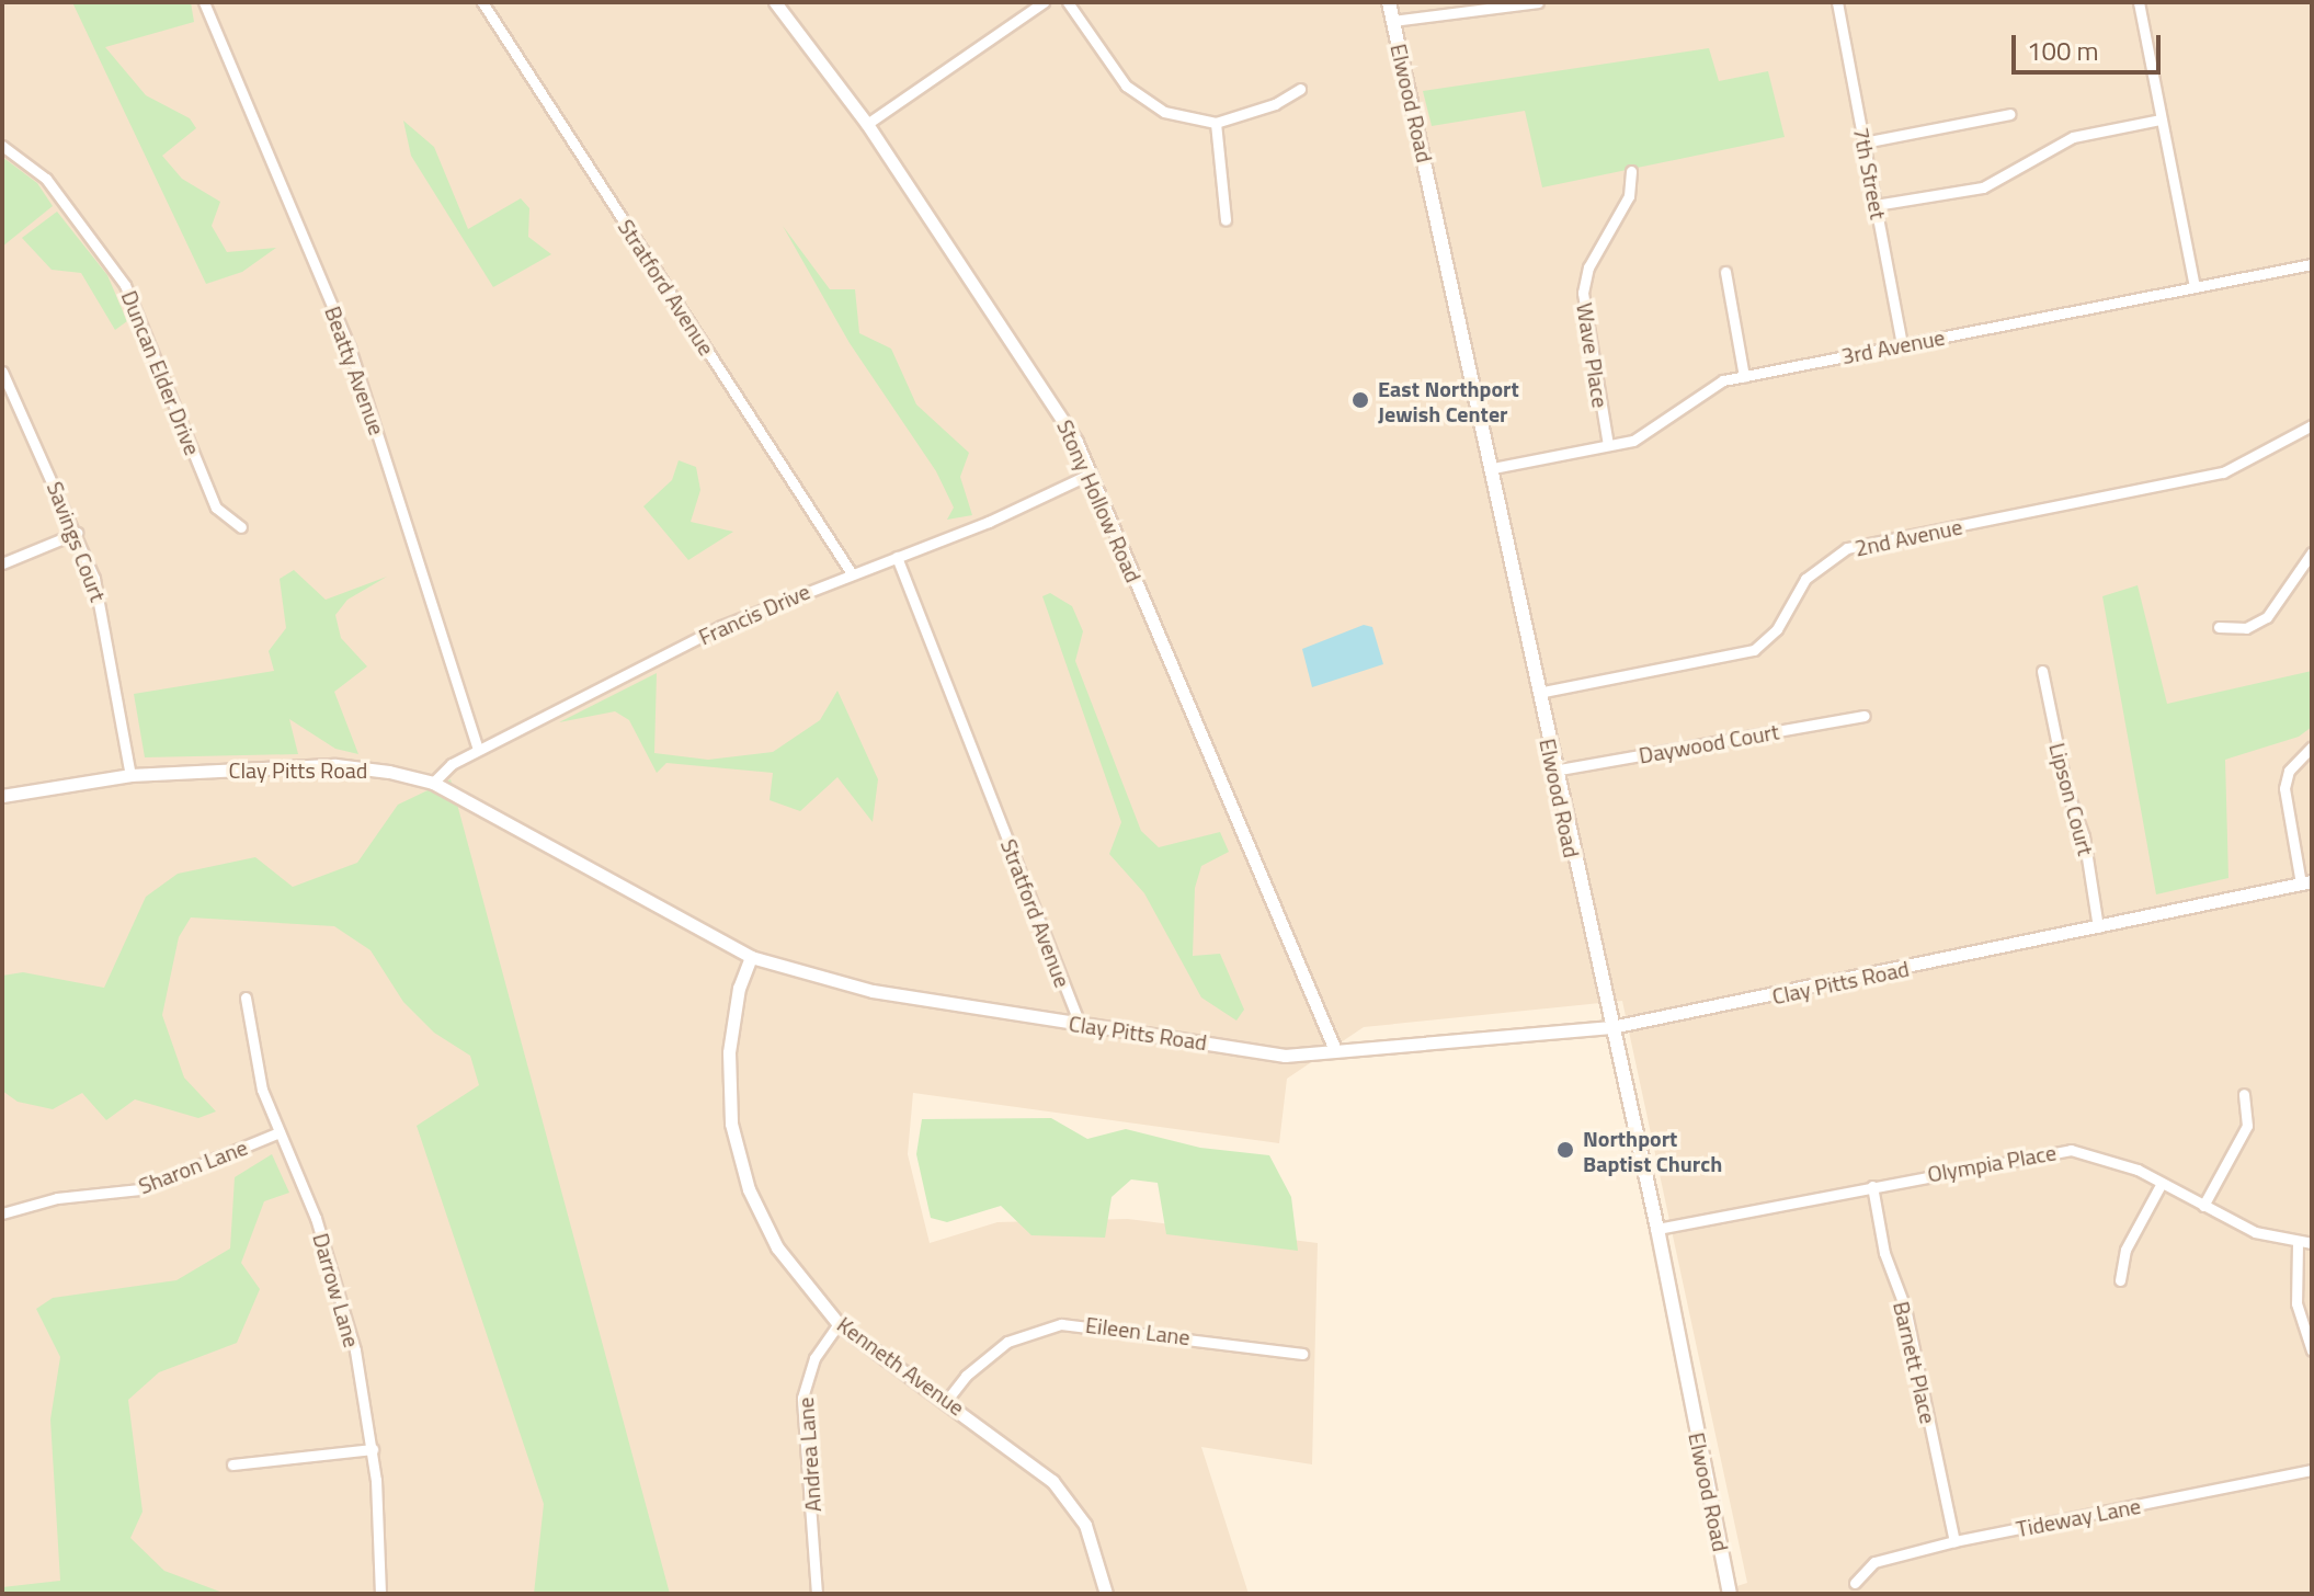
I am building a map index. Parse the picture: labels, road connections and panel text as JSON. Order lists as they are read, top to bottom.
{
  "streets": {
    "main road": ["Elwood Road"],
    "street": [
      "7th Street",
      "Stratford Avenue",
      "3rd Avenue",
      "Wave Place",
      "Beatty Avenue",
      "Duncan Elder Drive",
      "Stony Hollow Road",
      "2nd Avenue",
      "Savings Court",
      "Francis Drive",
      "Daywood Court",
      "Clay Pitts Road",
      "Lipson Court",
      "Olympia Place",
      "Sharon Lane",
      "Darrow Lane",
      "Eileen Lane",
      "Barnett Place",
      "Kenneth Avenue",
      "Andrea Lane",
      "Tideway Lane"
    ]
  },
  "crossings": [
    ["Elwood Road", "3rd Avenue"],
    ["Elwood Road", "2nd Avenue"],
    ["Elwood Road", "Daywood Court"],
    ["Elwood Road", "Clay Pitts Road"],
    ["Elwood Road", "Olympia Place"],
    ["7th Street", "3rd Avenue"],
    ["Stratford Avenue", "Francis Drive"],
    ["Stratford Avenue", "Clay Pitts Road"],
    ["3rd Avenue", "Wave Place"],
    ["Beatty Avenue", "Francis Drive"],
    ["Stony Hollow Road", "Francis Drive"],
    ["Stony Hollow Road", "Clay Pitts Road"],
    ["Savings Court", "Clay Pitts Road"],
    ["Francis Drive", "Clay Pitts Road"],
    ["Clay Pitts Road", "Lipson Court"],
    ["Clay Pitts Road", "Kenneth Avenue"],
    ["Olympia Place", "Barnett Place"],
    ["Sharon Lane", "Darrow Lane"],
    ["Eileen Lane", "Kenneth Avenue"],
    ["Barnett Place", "Tideway Lane"],
    ["Kenneth Avenue", "Andrea Lane"]
  ],
  "places": ["East Northport Jewish Center", "Northport Baptist Church"],
  "scale_bar": "100 m"
}
